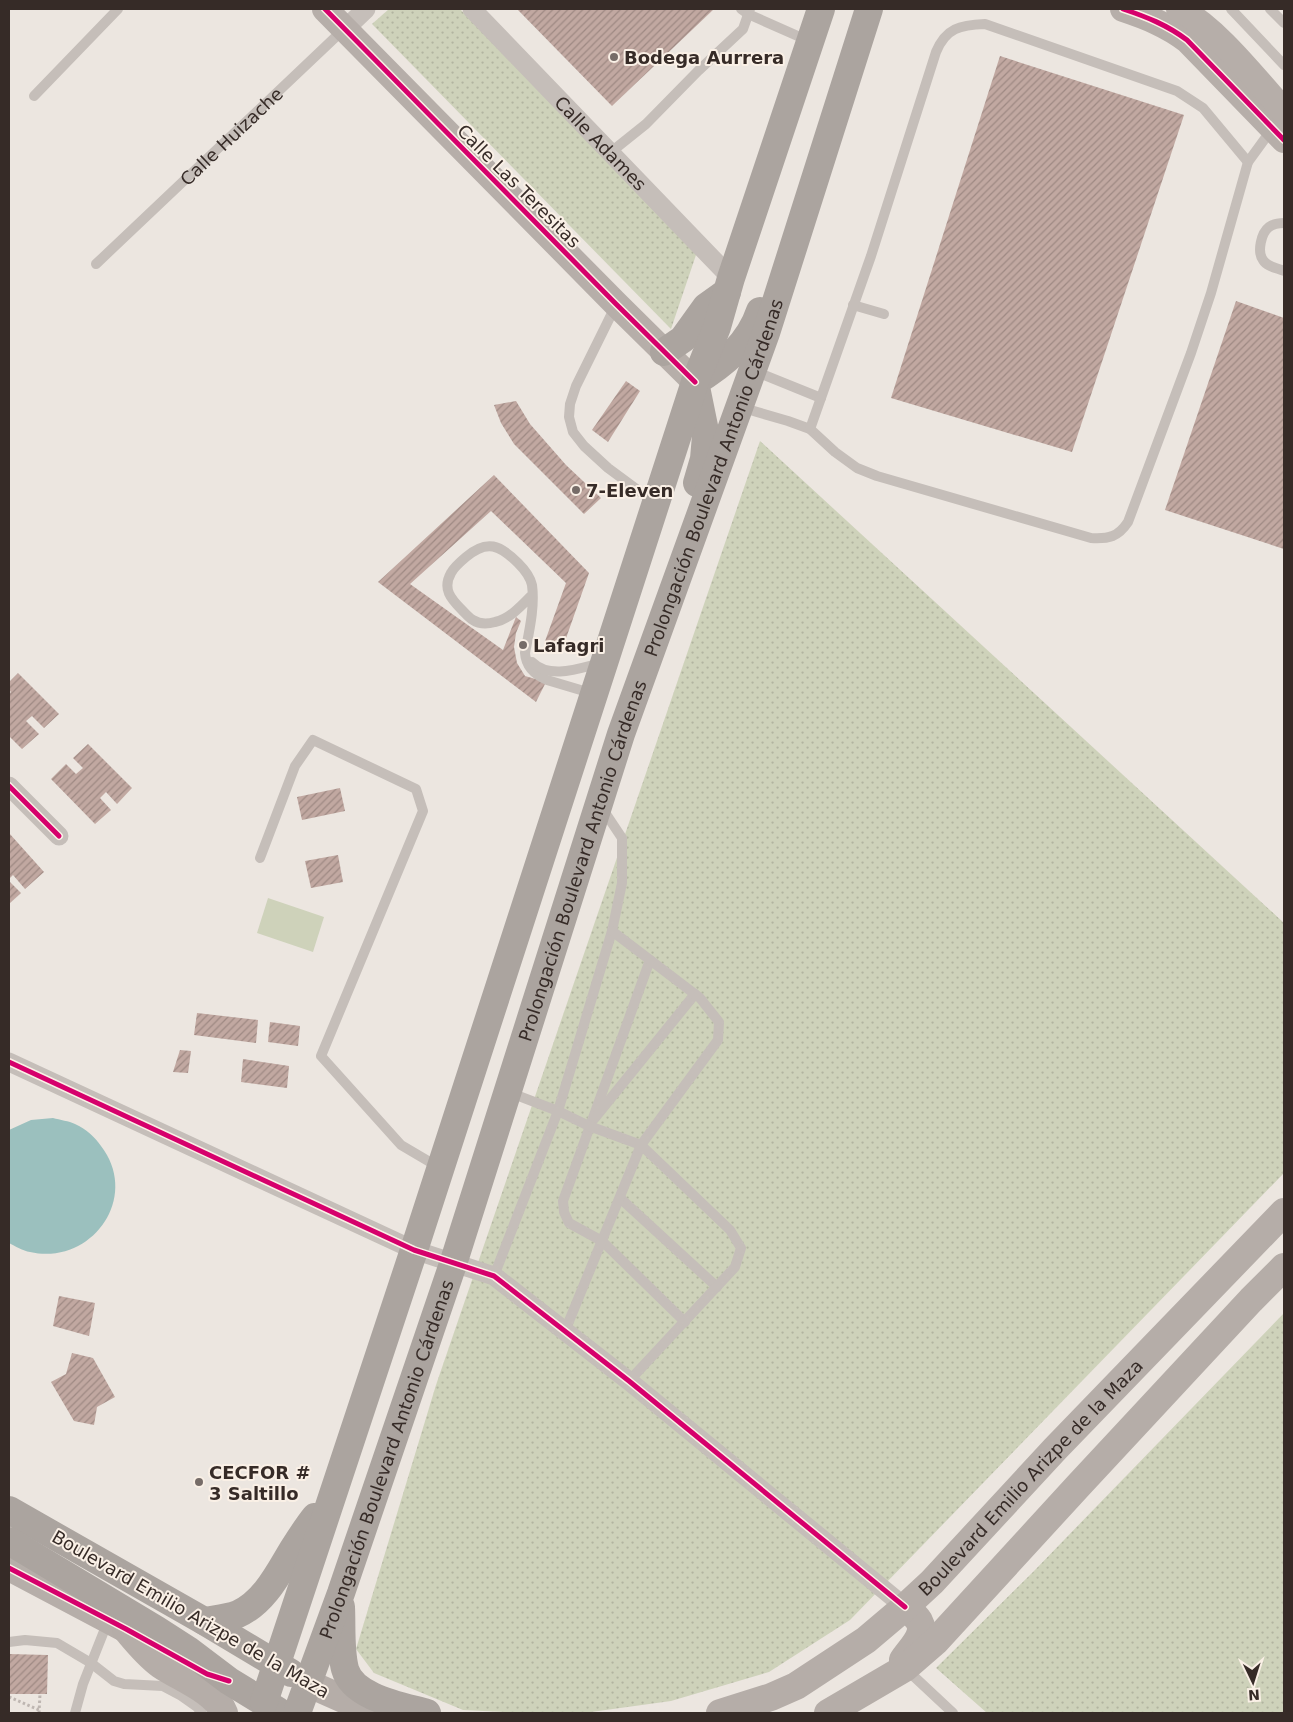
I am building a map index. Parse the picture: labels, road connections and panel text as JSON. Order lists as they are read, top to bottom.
{
  "streets": {
    "highway": ["Prolongación Boulevard Antonio Cárdenas", "Boulevard Emilio Arizpe de la Maza"],
    "street": ["Calle Huizache", "Calle Adames", "Calle Las Teresitas"]
  },
  "crossings": [
    ["Calle Huizache", "Calle Las Teresitas"],
    ["Prolongación Boulevard Antonio Cárdenas", "Boulevard Emilio Arizpe de la Maza"]
  ],
  "places": [
    "Bodega Aurrera",
    "7-Eleven",
    "Lafagri",
    "CECFOR # 3 Saltillo"
  ],
  "north": "bottom"
}
